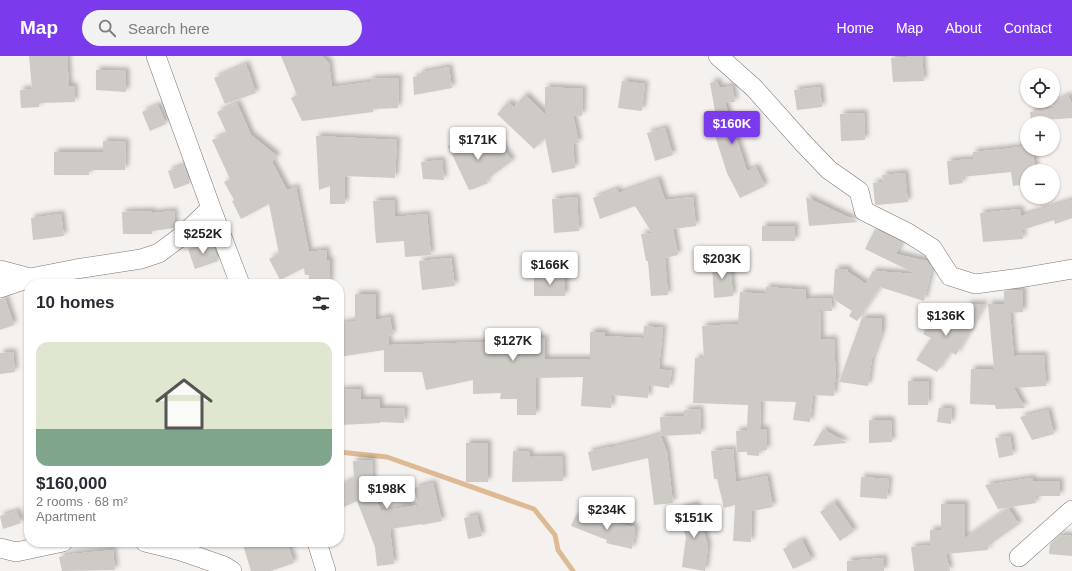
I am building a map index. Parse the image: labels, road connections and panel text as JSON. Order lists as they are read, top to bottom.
{
  "page": {
    "header": "Map",
    "search": "Search here",
    "nav": [
      "Home",
      "Map",
      "About",
      "Contact"
    ],
    "map_buttons": ["+", "−"],
    "price": [
      "$160K",
      "$171K",
      "$252K",
      "$203K",
      "$166K",
      "$136K",
      "$127K",
      "$198K",
      "$234K",
      "$151K"
    ],
    "heading": "10 homes",
    "list": [
      {
        "name": "$160,000",
        "note": "2 rooms · 68 m² · Apartment"
      }
    ]
  }
}
